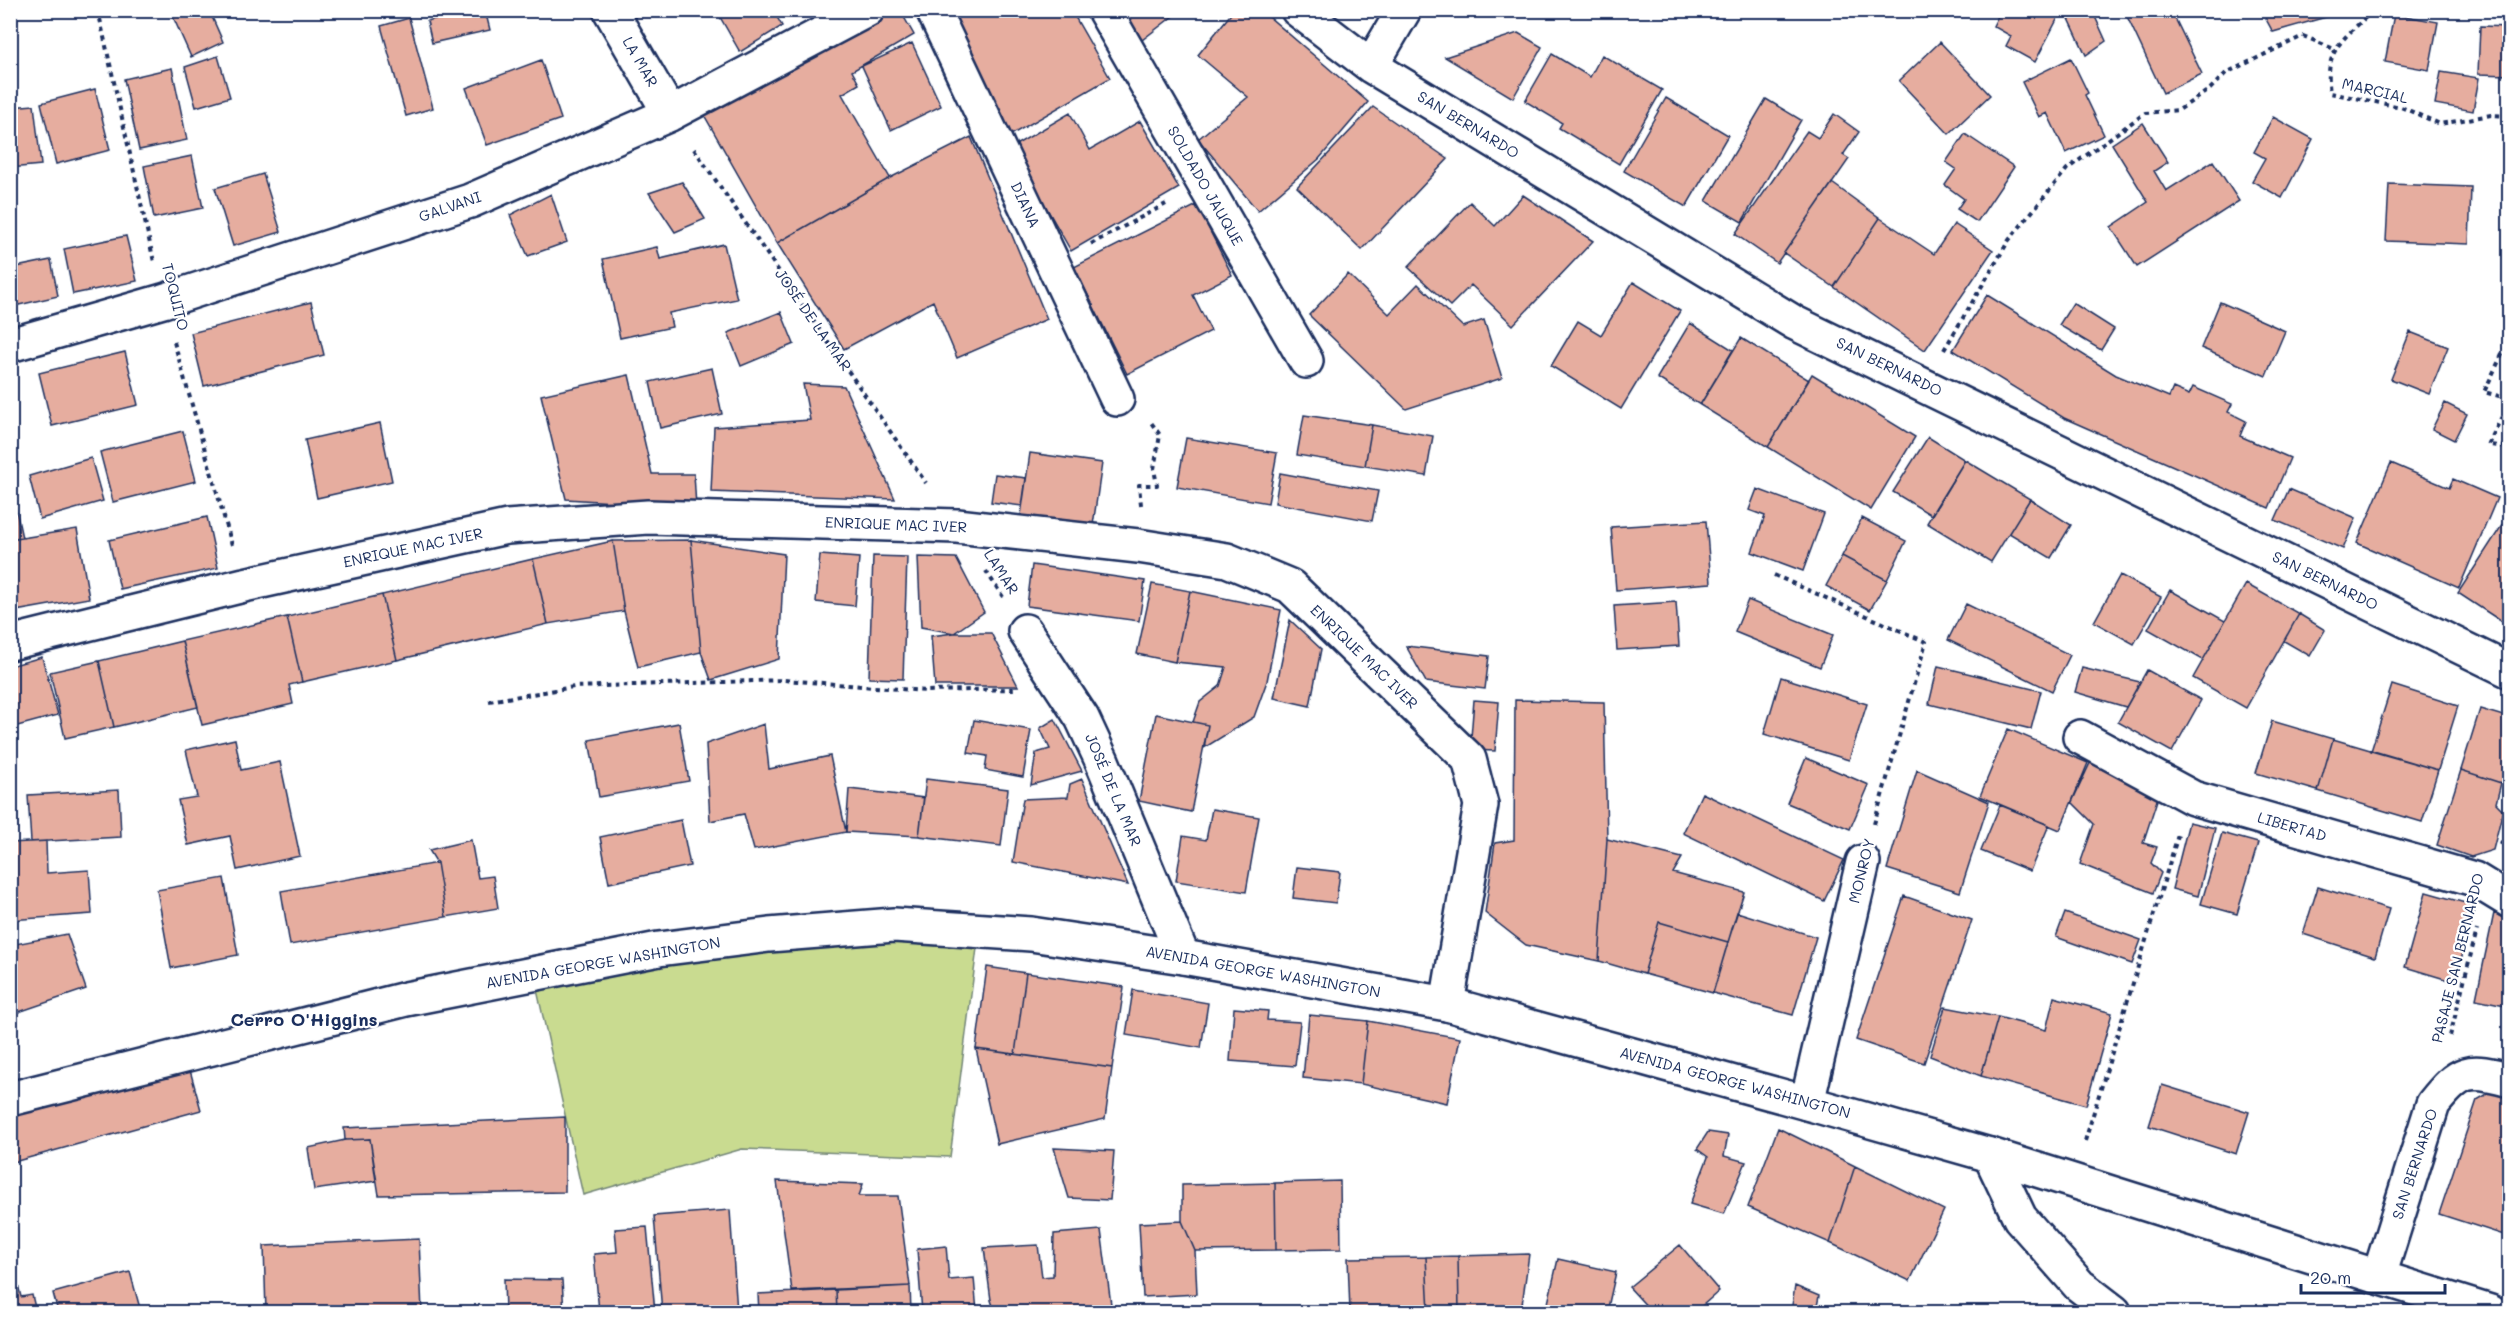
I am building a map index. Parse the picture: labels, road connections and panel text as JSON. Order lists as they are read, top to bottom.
{
  "streets": {
    "street": [
      "LA MAR",
      "SAN BERNARDO",
      "SOLDADO JAUQUE",
      "DIANA",
      "GALVANI",
      "JOSÉ DE LA MAR",
      "ENRIQUE MAC IVER",
      "LIBERTAD",
      "MONROY",
      "AVENIDA GEORGE WASHINGTON"
    ],
    "path": [
      "MARCIAL",
      "TOQUITO",
      "LAMAR",
      "PASAJE SAN BERNARDO"
    ]
  },
  "crossings": [
    ["LA MAR", "GALVANI"],
    ["LA MAR", "JOSÉ DE LA MAR"],
    ["SAN BERNARDO", "PASAJE SAN BERNARDO"],
    ["SAN BERNARDO", "AVENIDA GEORGE WASHINGTON"],
    ["GALVANI", "TOQUITO"],
    ["GALVANI", "JOSÉ DE LA MAR"],
    ["TOQUITO", "ENRIQUE MAC IVER"],
    ["JOSÉ DE LA MAR", "ENRIQUE MAC IVER"],
    ["JOSÉ DE LA MAR", "LAMAR"],
    ["JOSÉ DE LA MAR", "AVENIDA GEORGE WASHINGTON"],
    ["ENRIQUE MAC IVER", "LAMAR"],
    ["ENRIQUE MAC IVER", "AVENIDA GEORGE WASHINGTON"],
    ["LIBERTAD", "PASAJE SAN BERNARDO"],
    ["MONROY", "AVENIDA GEORGE WASHINGTON"]
  ],
  "districts": ["Cerro O'Higgins"],
  "scale_bar": "20 m"
}
